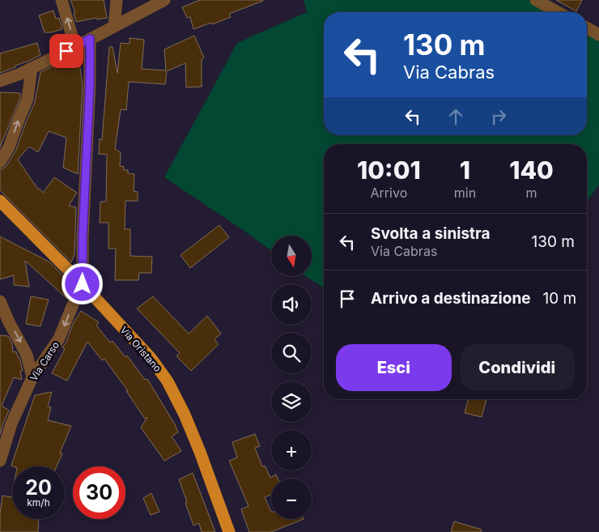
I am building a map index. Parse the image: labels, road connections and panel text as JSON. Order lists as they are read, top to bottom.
{
  "streets": {
    "main road": ["Via Oristano"],
    "street": ["Via Carso"]
  },
  "crossings": [
    ["Via Oristano", "Via Carso"]
  ],
  "one_way": ["Via Carso"],
  "north": "bottom",
  "page": {
    "turn": ["130 m", "Via Cabras"],
    "eta": [
      "10:01",
      "Arrivo",
      "1",
      "min",
      "140",
      "m"
    ],
    "list": [
      {
        "name": "Svolta a sinistra",
        "note": "Via Cabras",
        "value": "130 m"
      },
      {
        "name": "Arrivo a destinazione",
        "value": "10 m"
      }
    ],
    "map_buttons": ["+", "−"],
    "buttons": ["Esci", "Condividi"],
    "speed": "20 km/h",
    "limit": "30"
  }
}
